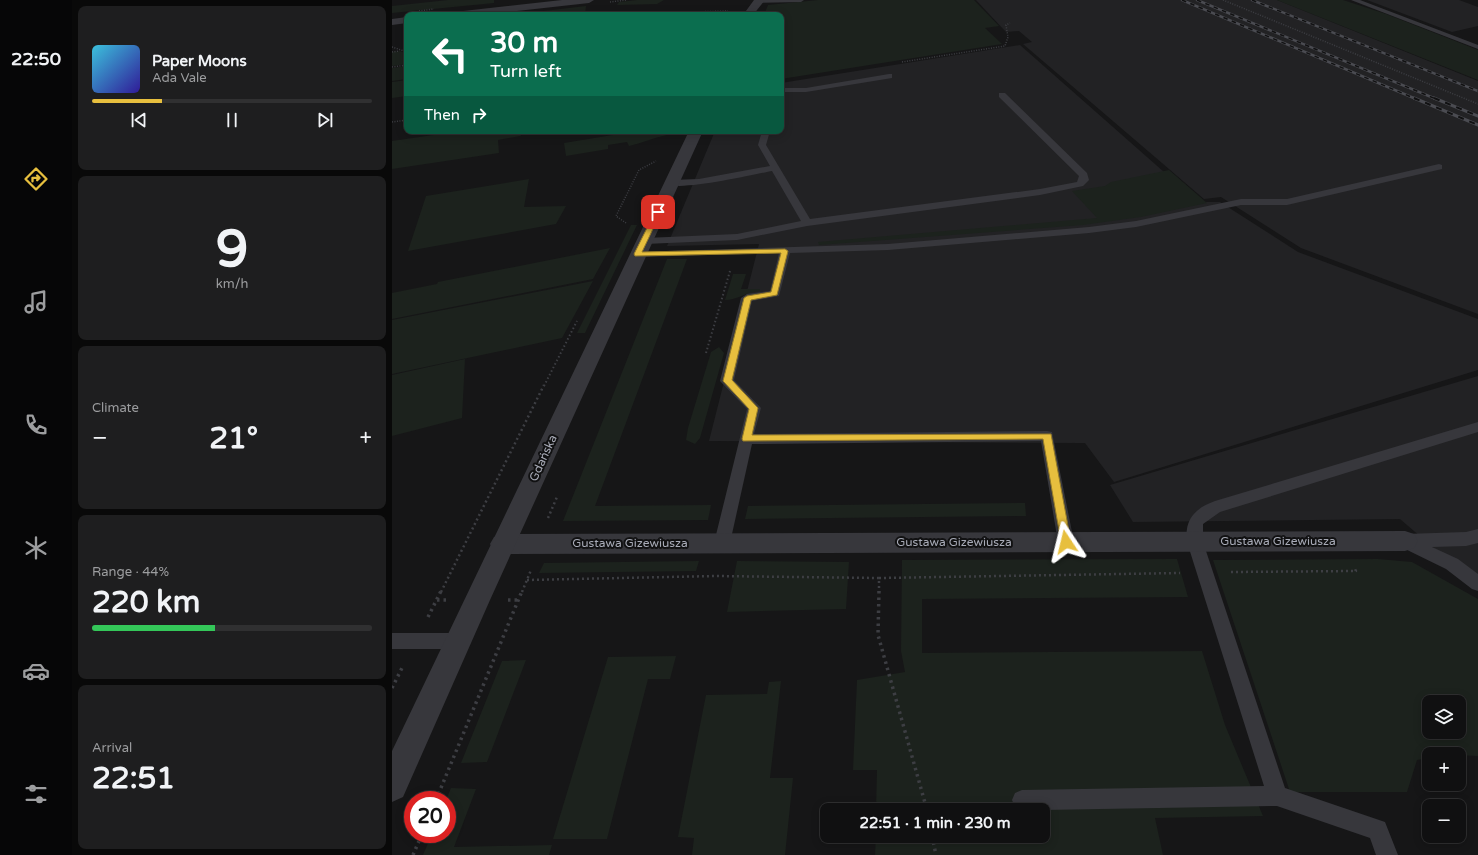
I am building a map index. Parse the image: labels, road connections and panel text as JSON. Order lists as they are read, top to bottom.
{
  "streets": {
    "street": ["Gdańska", "Gustawa Gizewiusza"]
  },
  "crossings": [
    ["Gdańska", "Gustawa Gizewiusza"]
  ],
  "page": {
    "tabs": "22:50",
    "turn": ["30 m", "Turn left"],
    "song": ["Paper Moons", "Ada Vale"],
    "then": "Then",
    "tile": [
      ["9", "km/h"],
      "Climate",
      ["Range · 44%", "220 km"],
      ["Arrival", "22:51"]
    ],
    "heat": ["−", "21°", "+"],
    "map_buttons": ["+", "−"],
    "limit": "20",
    "trip": "22:51 · 1 min · 230 m"
  }
}
